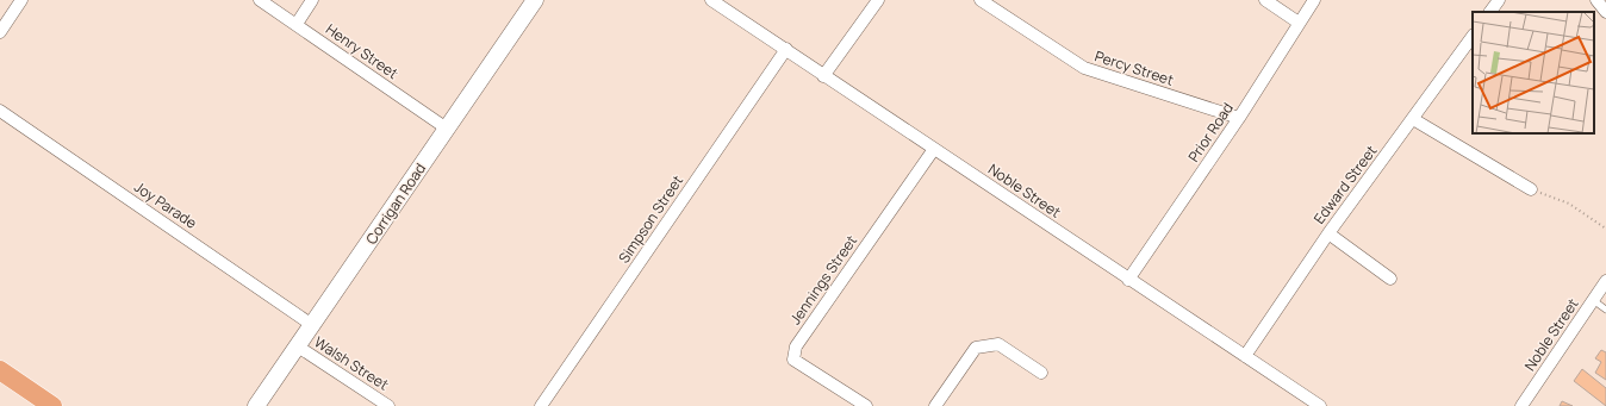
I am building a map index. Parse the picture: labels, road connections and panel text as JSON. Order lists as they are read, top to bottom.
{
  "streets": {
    "main road": ["Corrigan Road"],
    "street": [
      "Henry Street",
      "Percy Street",
      "Prior Road",
      "Edward Street",
      "Noble Street",
      "Joy Parade",
      "Simpson Street",
      "Jennings Street",
      "Walsh Street"
    ]
  },
  "crossings": [
    ["Henry Street", "Corrigan Road"],
    ["Percy Street", "Prior Road"],
    ["Prior Road", "Noble Street"],
    ["Edward Street", "Noble Street"],
    ["Noble Street", "Simpson Street"],
    ["Noble Street", "Jennings Street"],
    ["Corrigan Road", "Joy Parade"],
    ["Corrigan Road", "Walsh Street"]
  ]
}
